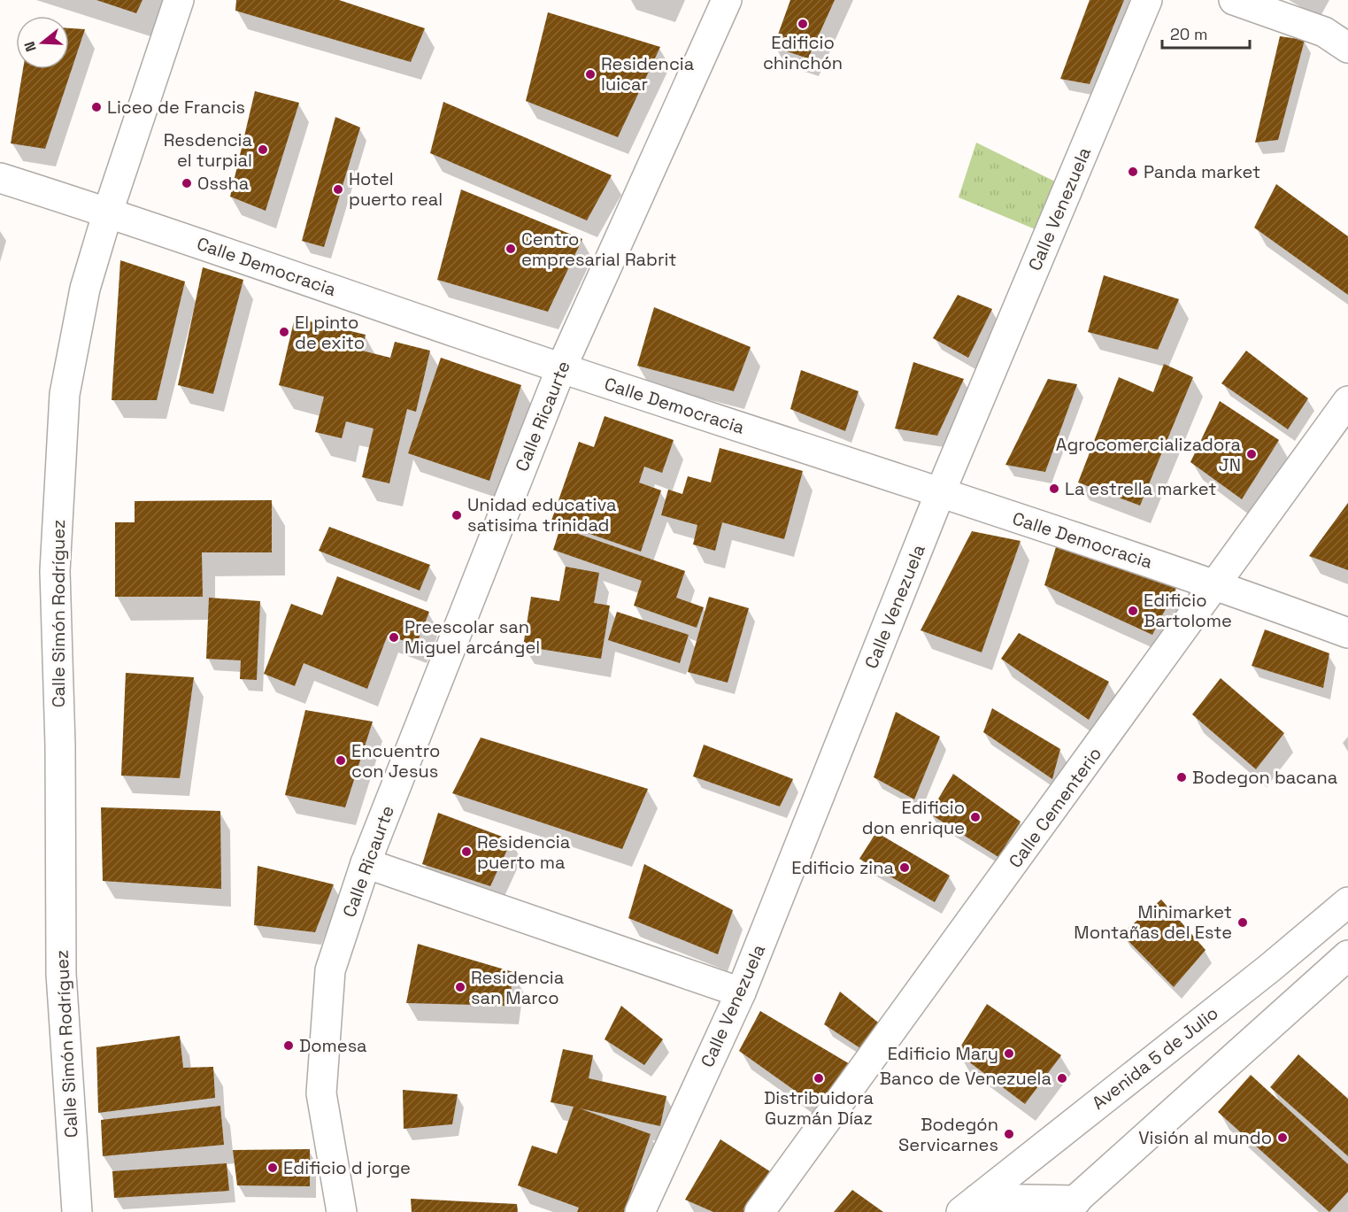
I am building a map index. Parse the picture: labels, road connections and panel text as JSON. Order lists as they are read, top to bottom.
{
  "streets": {
    "street": [
      "Calle Venezuela",
      "Calle Democracia",
      "Calle Ricaurte",
      "Calle Simón Rodríguez",
      "Calle Cementerio",
      "Avenida 5 de Julio"
    ]
  },
  "crossings": [
    ["Calle Venezuela", "Calle Democracia"],
    ["Calle Democracia", "Calle Ricaurte"],
    ["Calle Democracia", "Calle Simón Rodríguez"],
    ["Calle Democracia", "Calle Cementerio"]
  ],
  "places": [
    "Edificio chinchón",
    "Residencia luicar",
    "Liceo de Francis",
    "Resdencia el turpial",
    "Panda market",
    "Ossha",
    "Hotel puerto real",
    "Centro empresarial Rabrit",
    "El pinto de exito",
    "Agrocomercializadora JN",
    "La estrella market",
    "Unidad educativa satisima trinidad",
    "Edificio Bartolome",
    "Preescolar san Miguel arcángel",
    "Encuentro con Jesus",
    "Bodegon bacana",
    "Edificio don enrique",
    "Residencia puerto ma",
    "Edificio zina",
    "Minimarket Montañas del Este",
    "Residencia san Marco",
    "Domesa",
    "Edificio Mary",
    "Distribuidora Guzmán Díaz",
    "Banco de Venezuela",
    "Bodegón Servicarnes",
    "Visión al mundo",
    "Edificio d jorge"
  ],
  "scale_bar": "20 m",
  "north": "left"
}
